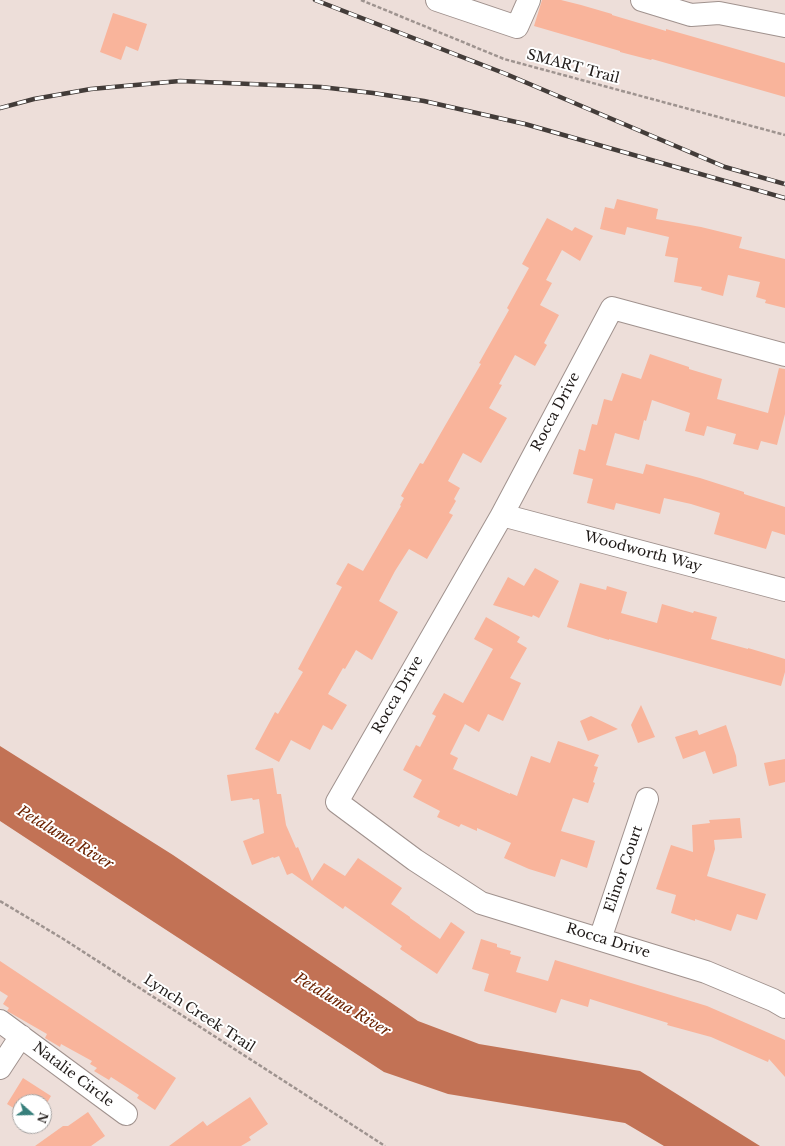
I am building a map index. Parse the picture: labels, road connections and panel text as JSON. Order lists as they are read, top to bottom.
{
  "streets": {
    "street": [
      "Rocca Drive",
      "Woodworth Way",
      "Elinor Court",
      "Natalie Circle"
    ],
    "path": ["SMART Trail", "Lynch Creek Trail"]
  },
  "crossings": [
    ["Rocca Drive", "Woodworth Way"],
    ["Rocca Drive", "Elinor Court"]
  ],
  "water": ["Petaluma River"],
  "north": "right"
}
